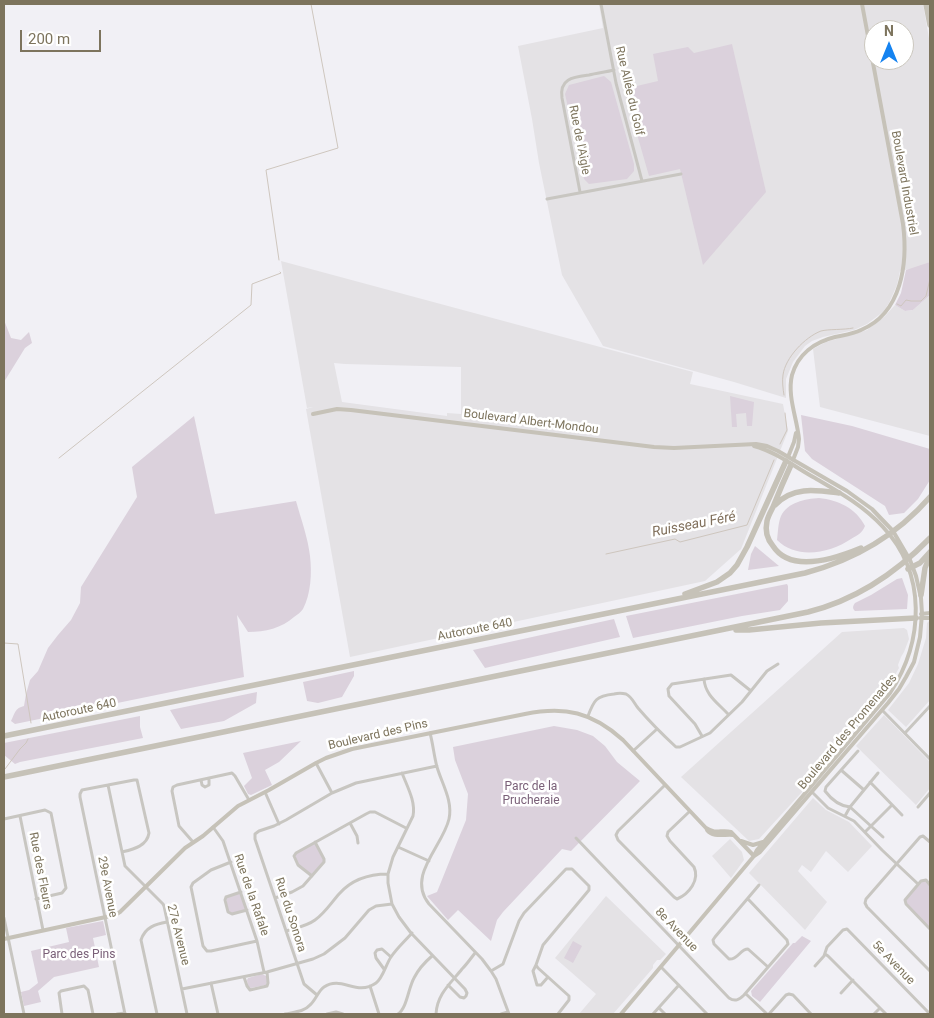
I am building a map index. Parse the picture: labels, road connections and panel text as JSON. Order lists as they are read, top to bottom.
{
  "streets": {
    "highway": ["Autoroute 640"],
    "street": [
      "Rue Allée du Golf",
      "Rue de l'Aigle",
      "Boulevard Industriel",
      "Boulevard Albert-Mondou",
      "Boulevard des Promenades",
      "Boulevard des Pins",
      "Rue des Fleurs",
      "29e Avenue",
      "Rue de la Rafale",
      "Rue du Sonora",
      "8e Avenue",
      "27e Avenue",
      "5e Avenue"
    ]
  },
  "crossings": [
    ["Rue Allée du Golf", "Rue de l'Aigle"],
    ["Boulevard Industriel", "Boulevard Albert-Mondou"],
    ["Boulevard Industriel", "Boulevard des Promenades"],
    ["Boulevard Albert-Mondou", "Boulevard des Promenades"],
    ["Boulevard des Promenades", "8e Avenue"],
    ["Boulevard des Pins", "Rue des Fleurs"],
    ["Boulevard des Pins", "29e Avenue"],
    ["Boulevard des Pins", "Rue de la Rafale"],
    ["Boulevard des Pins", "27e Avenue"],
    ["29e Avenue", "27e Avenue"]
  ],
  "water": ["Ruisseau Féré"],
  "parks": ["Parc de la Prucheraie", "Parc des Pins"],
  "scale_bar": "200 m",
  "north": "top"
}
